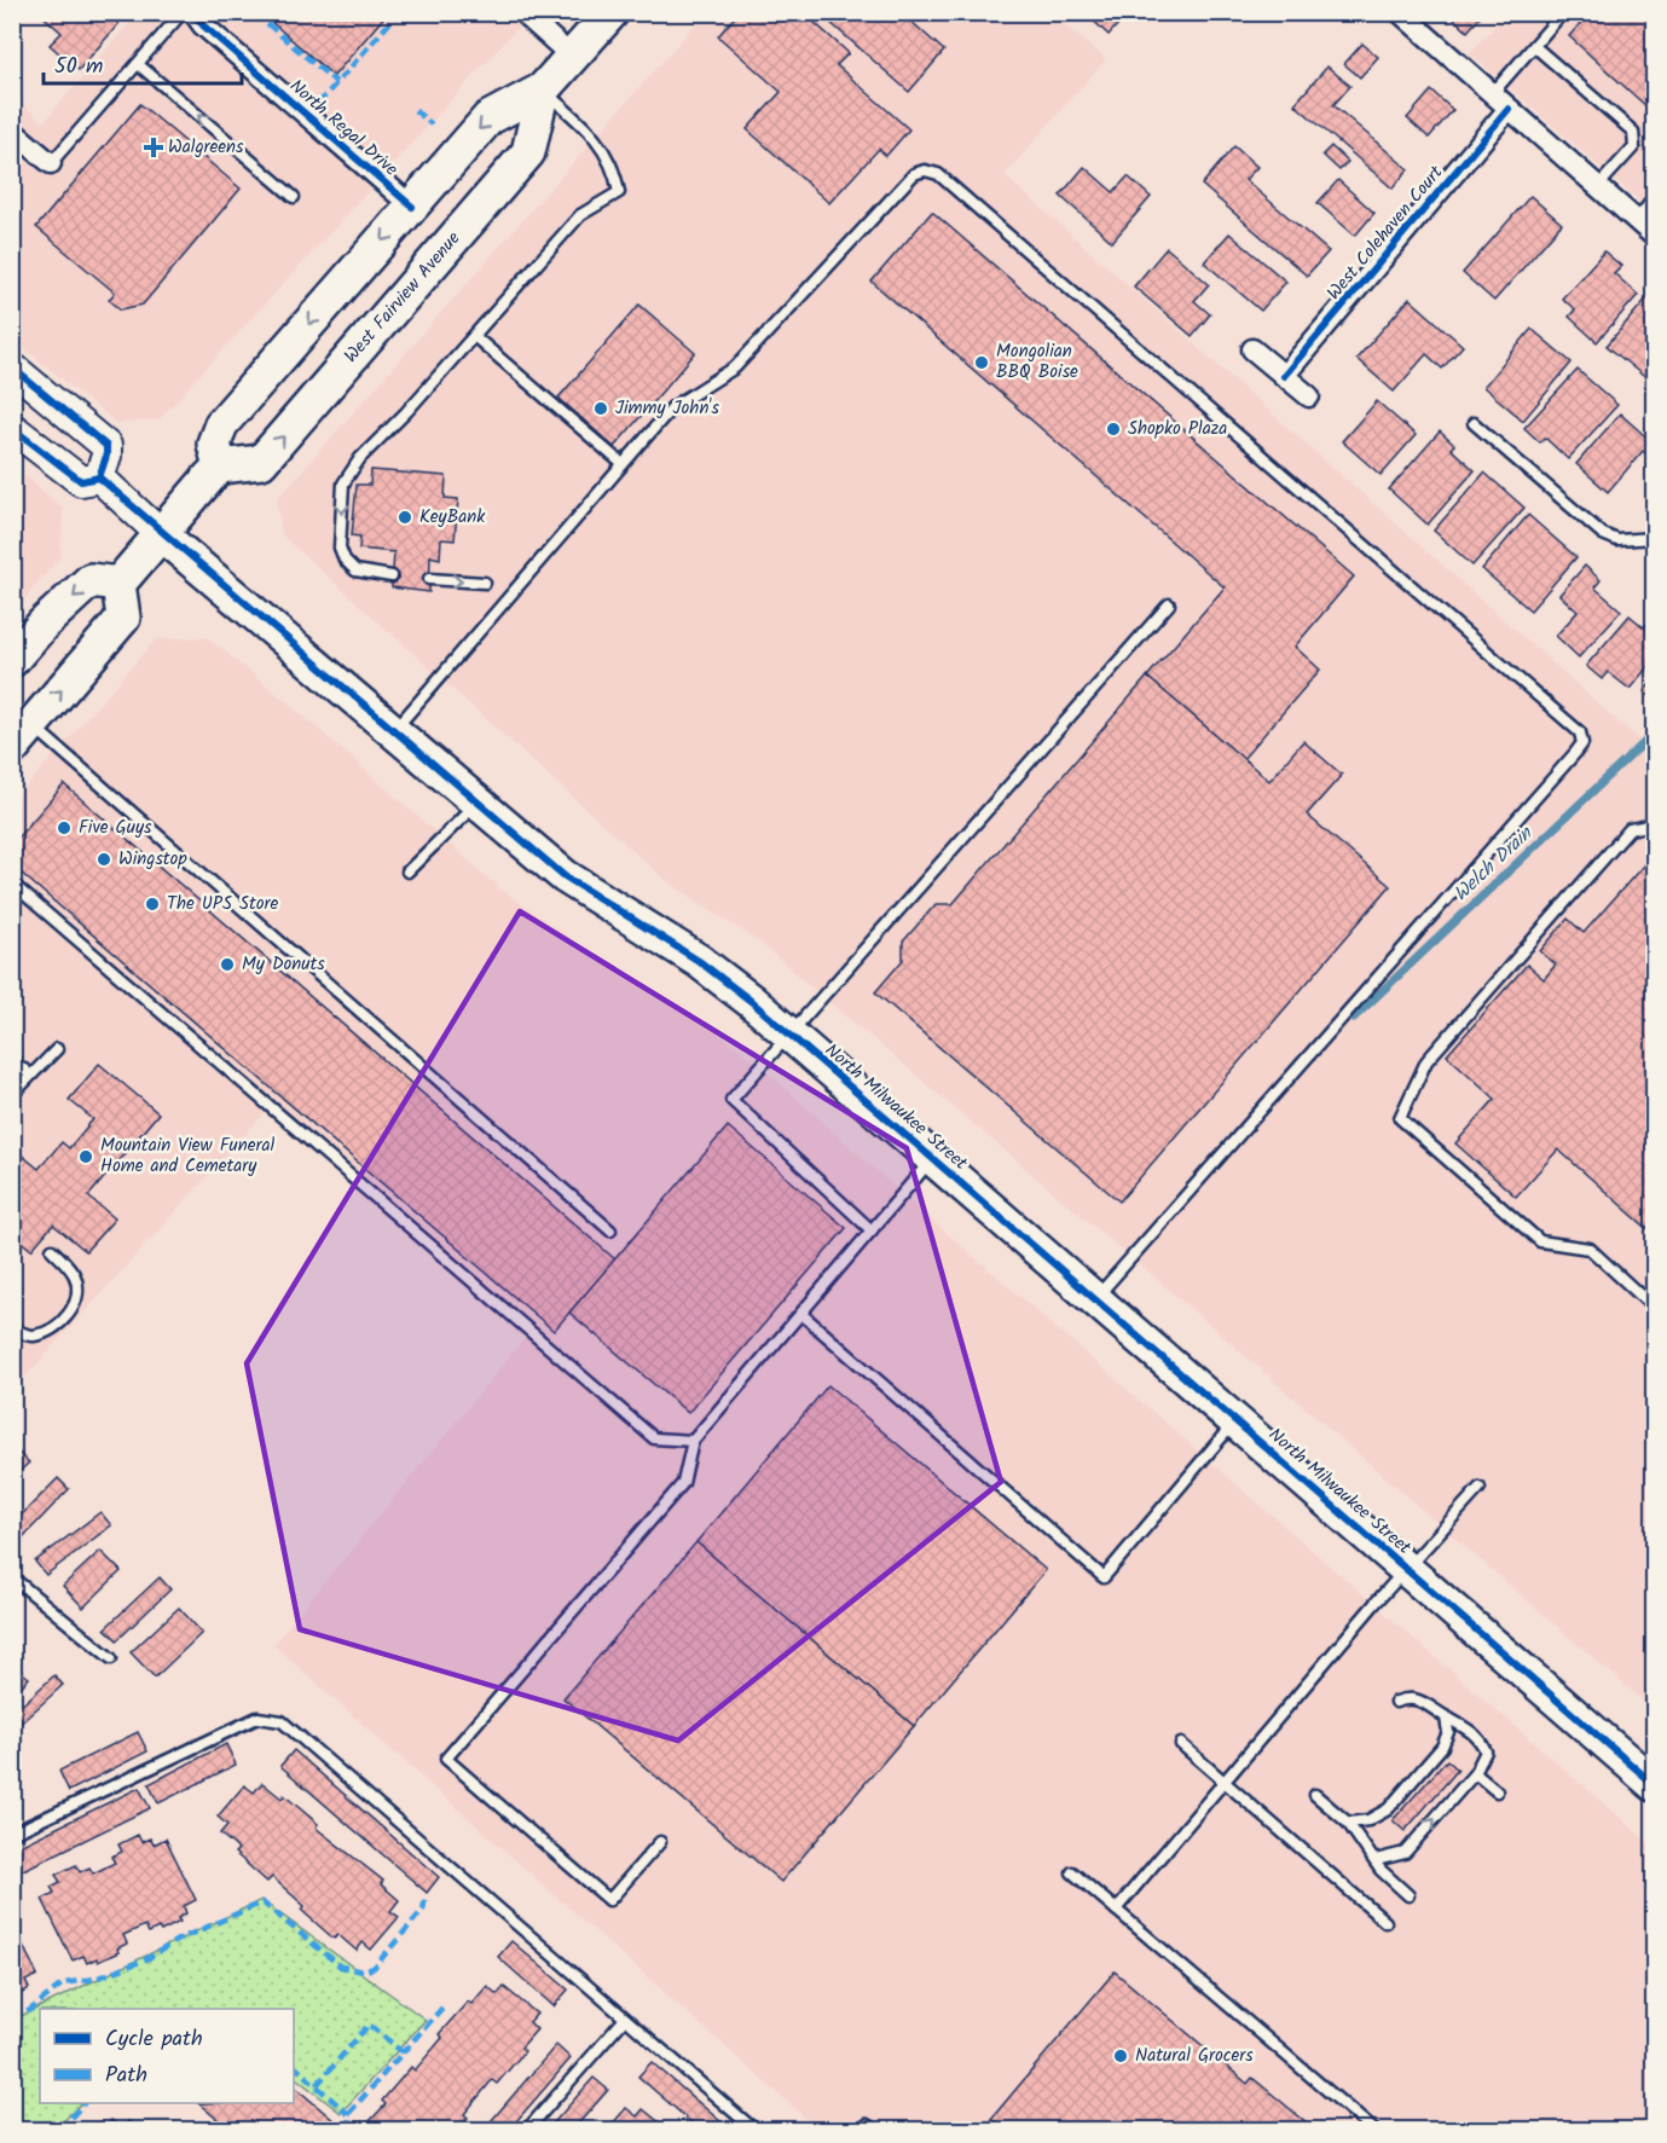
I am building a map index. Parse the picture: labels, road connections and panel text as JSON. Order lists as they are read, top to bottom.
{
  "streets": {
    "main road": ["West Fairview Avenue", "North Milwaukee Street"],
    "street": ["North Regal Drive", "West Colehaven Court"]
  },
  "crossings": [
    ["North Regal Drive", "West Fairview Avenue"]
  ],
  "water": ["Welch Drain"],
  "places": {
    "health": ["Walgreens"],
    "other": [
      "Mongolian BBQ Boise",
      "Jimmy John's",
      "Shopko Plaza",
      "KeyBank",
      "Five Guys",
      "Wingstop",
      "The UPS Store",
      "My Donuts",
      "Mountain View Funeral Home and Cemetary",
      "Natural Grocers"
    ]
  },
  "legend": ["Cycle path", "Path"],
  "scale_bar": "50 m"
}
